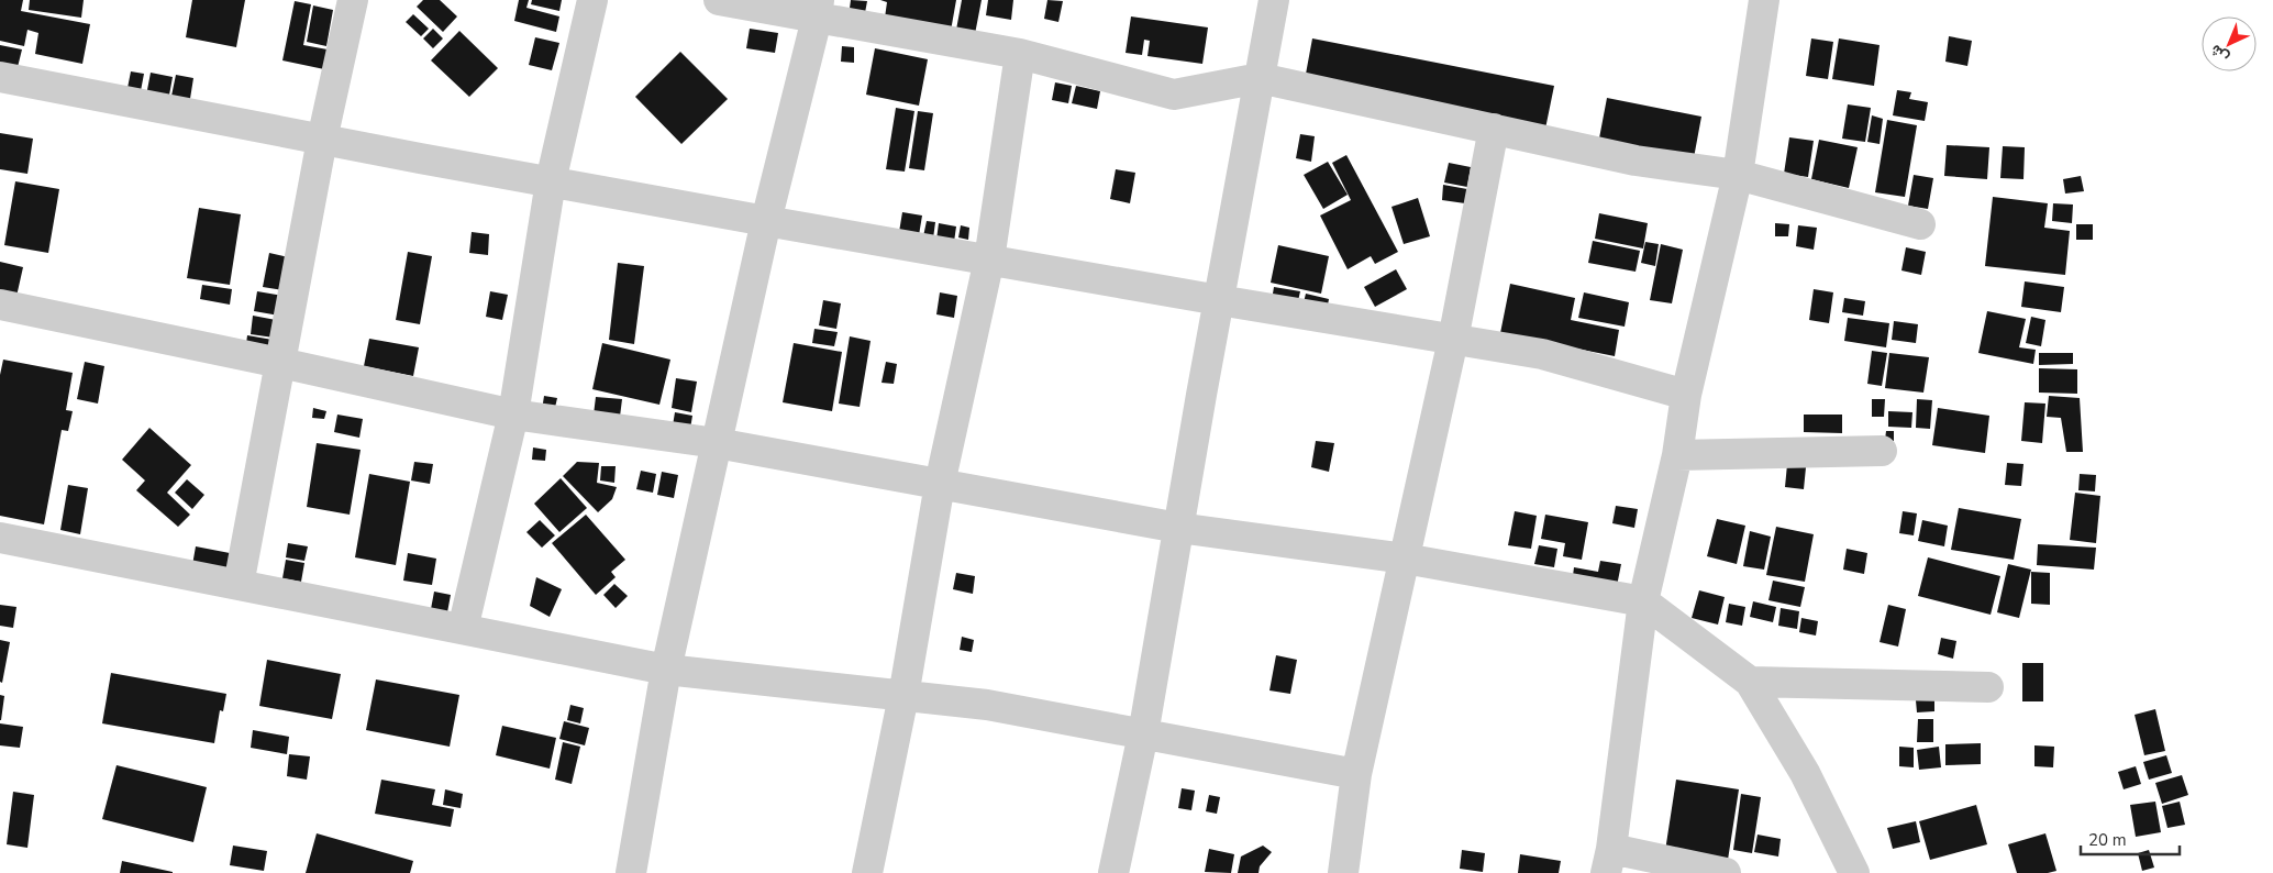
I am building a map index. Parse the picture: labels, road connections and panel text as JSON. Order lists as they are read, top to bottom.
{
  "scale_bar": "20 m",
  "north": "bottom left"
}
